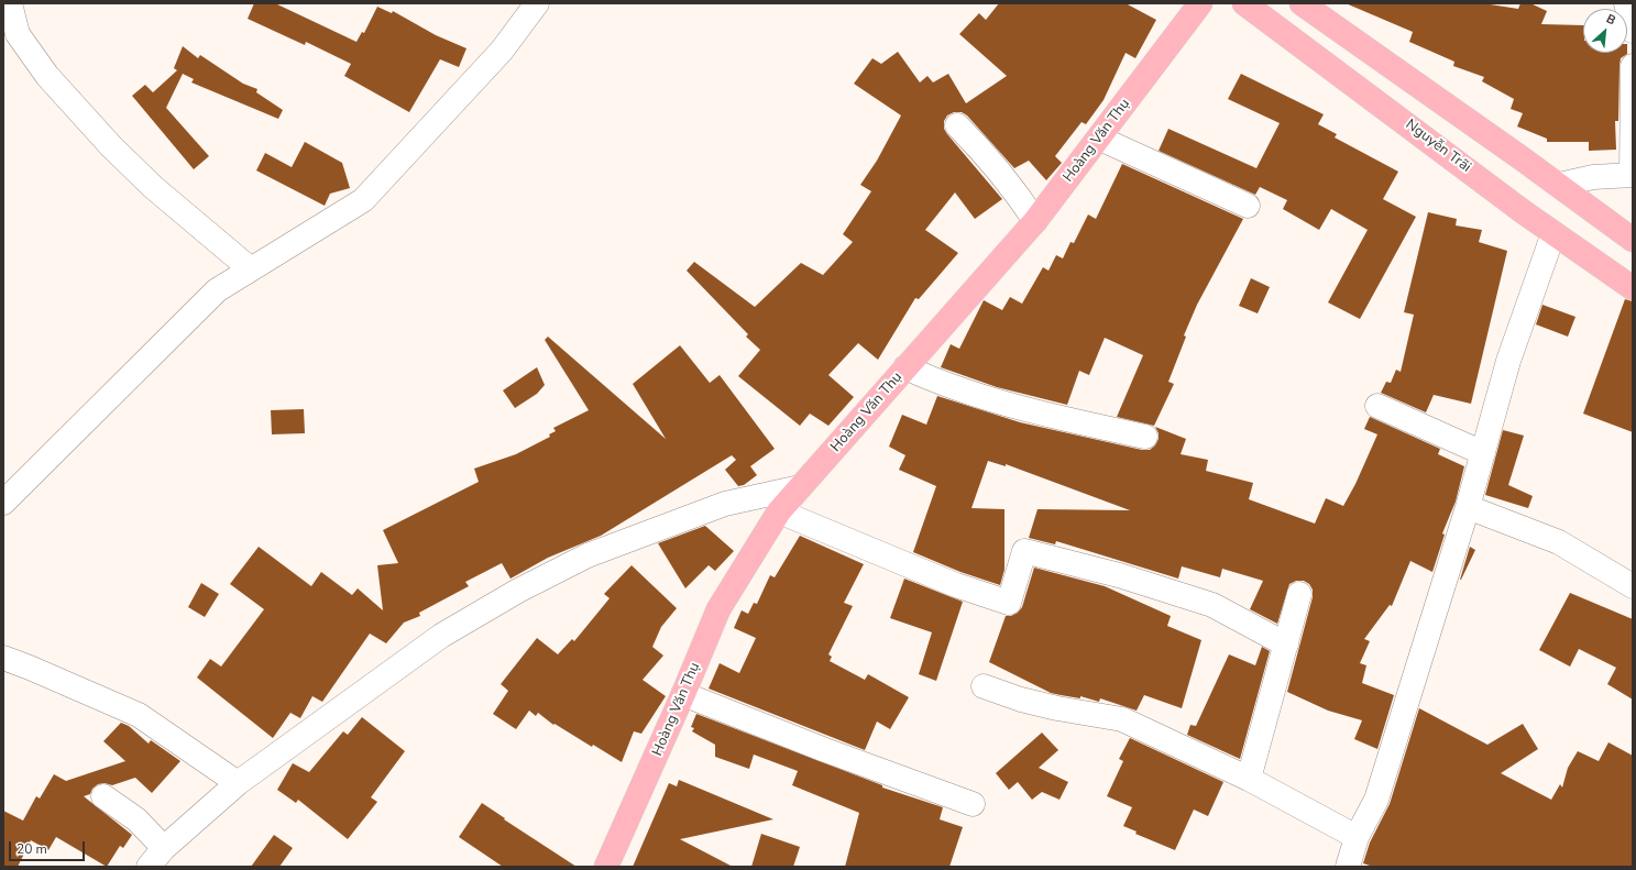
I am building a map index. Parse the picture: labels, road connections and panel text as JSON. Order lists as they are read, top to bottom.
{
  "streets": {
    "main road": ["Hoàng Văn Thụ", "Nguyễn Trãi"]
  },
  "scale_bar": "20 m",
  "north": "top right"
}
